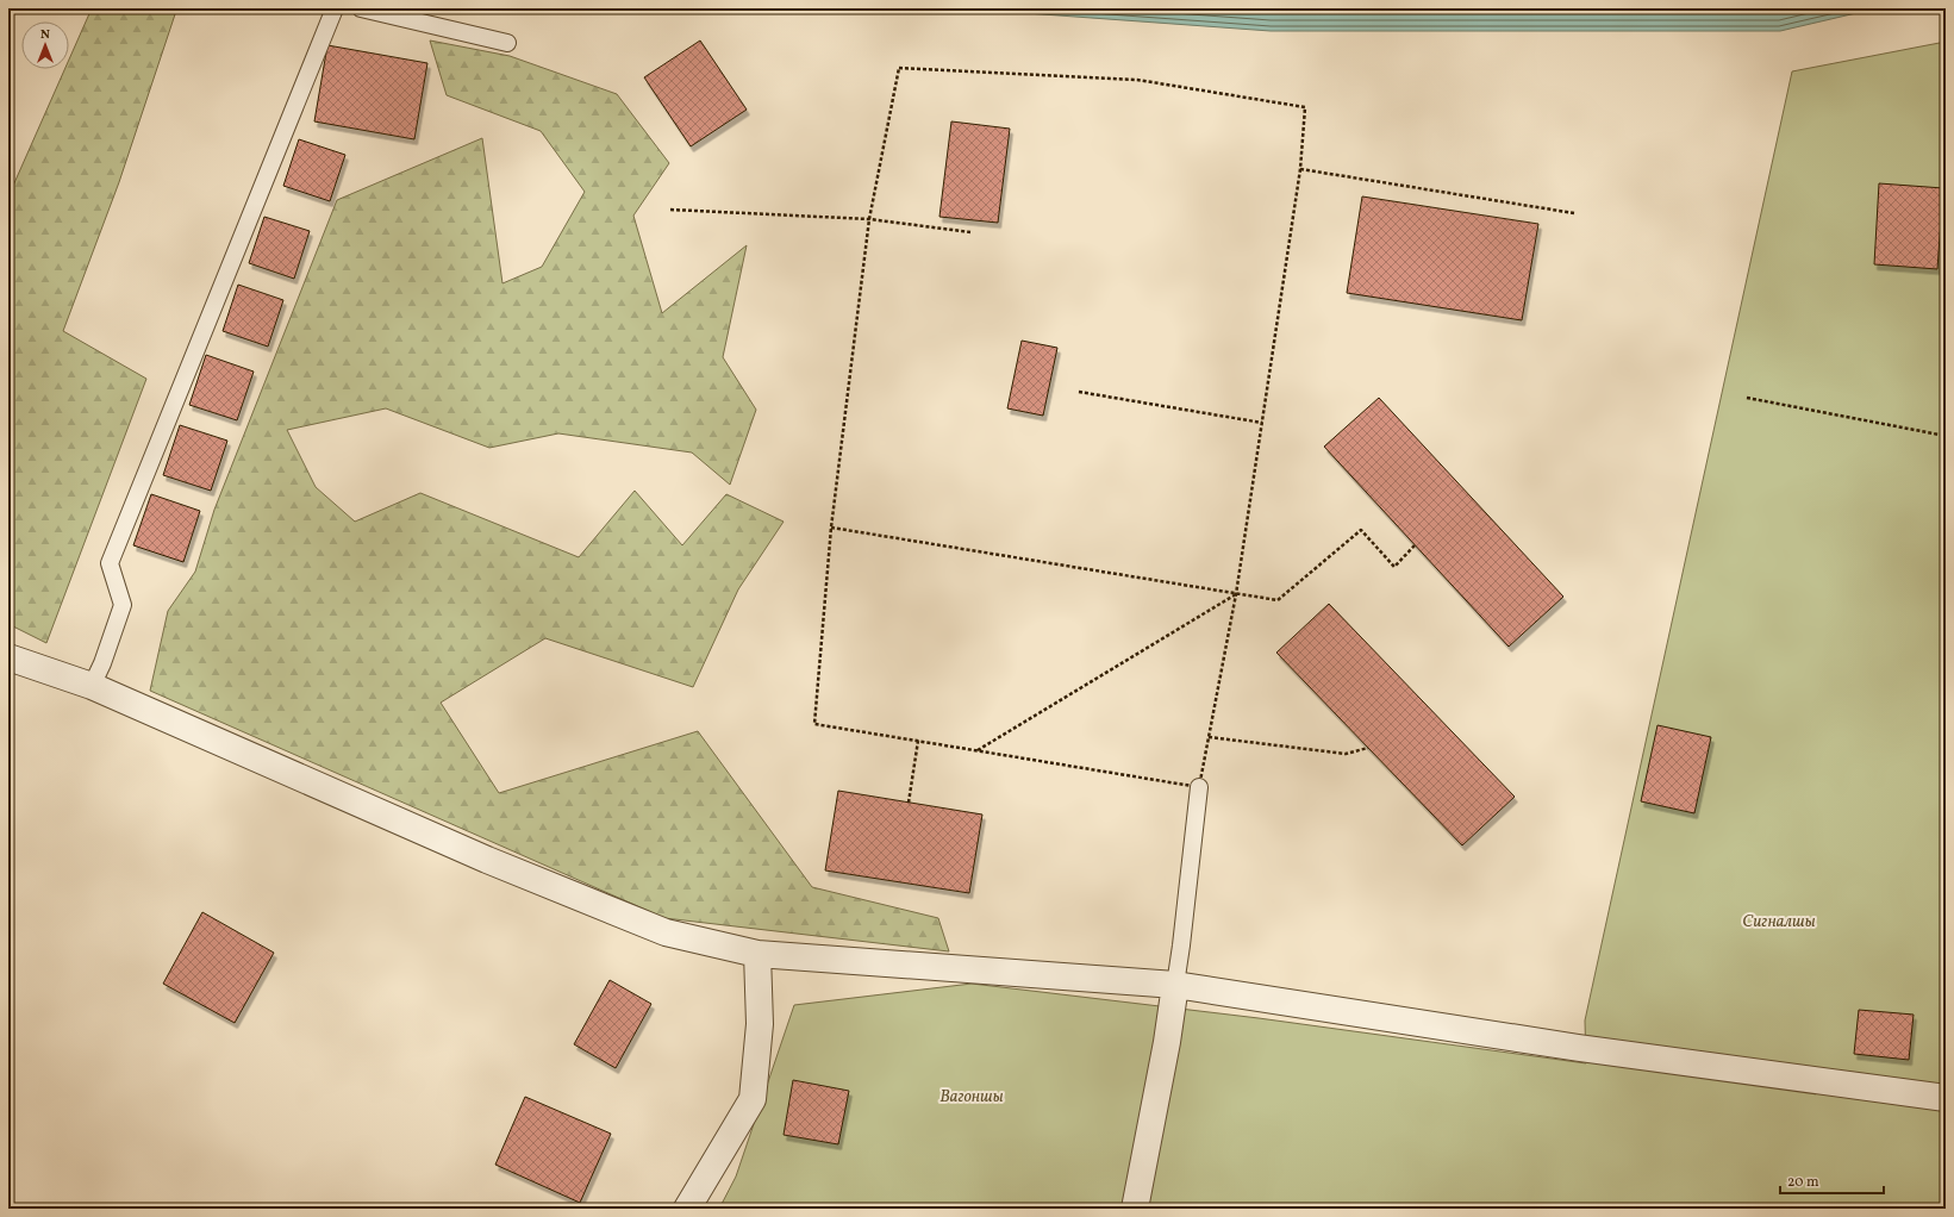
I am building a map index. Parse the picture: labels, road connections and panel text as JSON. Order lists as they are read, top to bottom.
{
  "parks": ["Сигналшы", "Вагоншы"],
  "scale_bar": "20 m",
  "north": "top"
}
